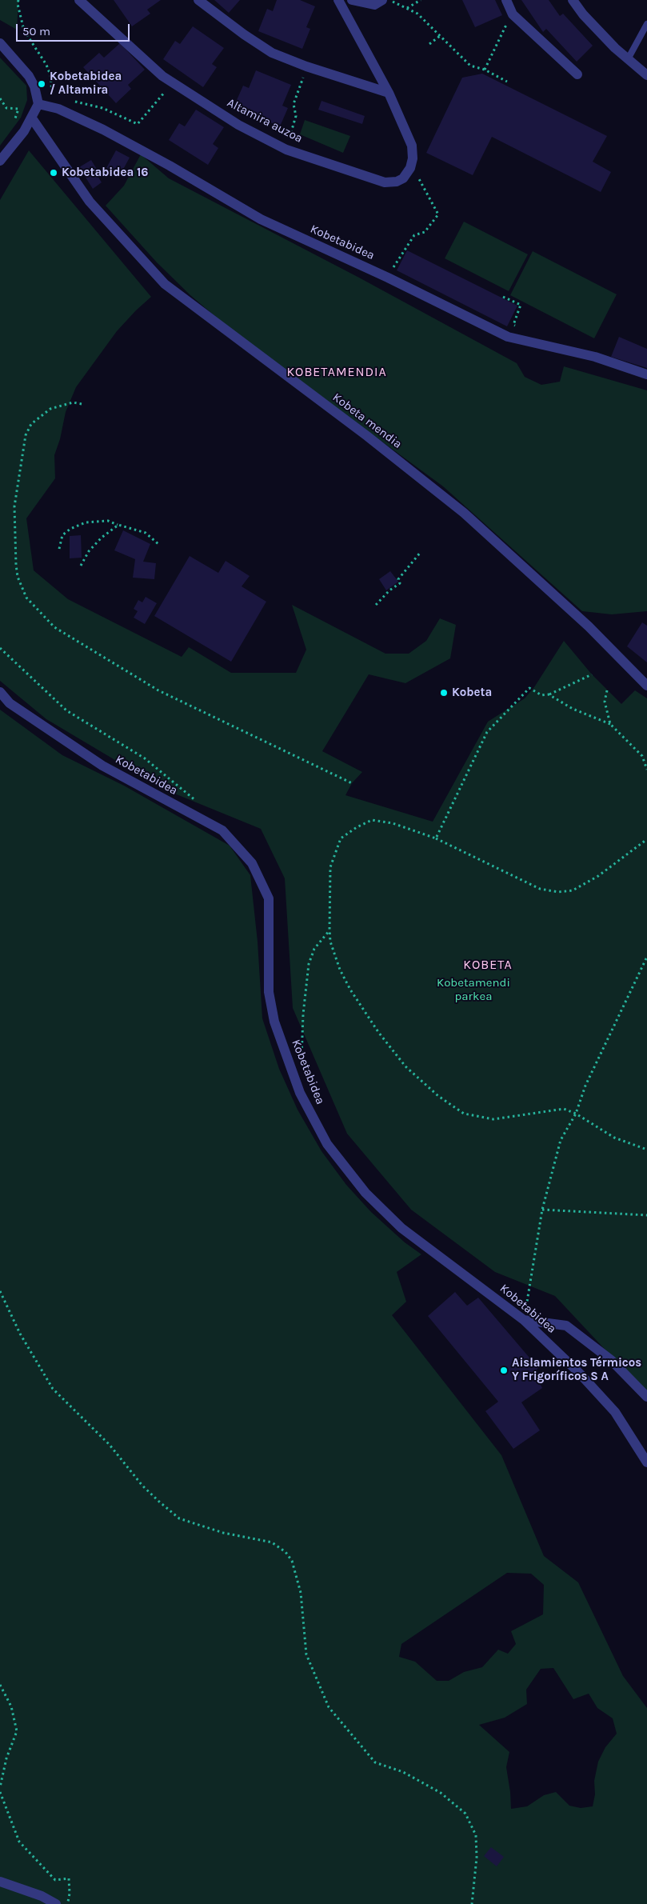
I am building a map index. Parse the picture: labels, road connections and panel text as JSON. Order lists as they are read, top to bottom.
{
  "streets": {
    "street": ["Altamira auzoa", "Kobetabidea", "Kobeta mendia"]
  },
  "districts": ["KOBETAMENDIA", "KOBETA"],
  "parks": ["Kobetamendi parkea"],
  "places": [
    "Kobetabidea / Altamira",
    "Kobetabidea 16",
    "Kobeta",
    "Aislamientos Térmicos Y Frigoríficos S A"
  ],
  "scale_bar": "50 m"
}
